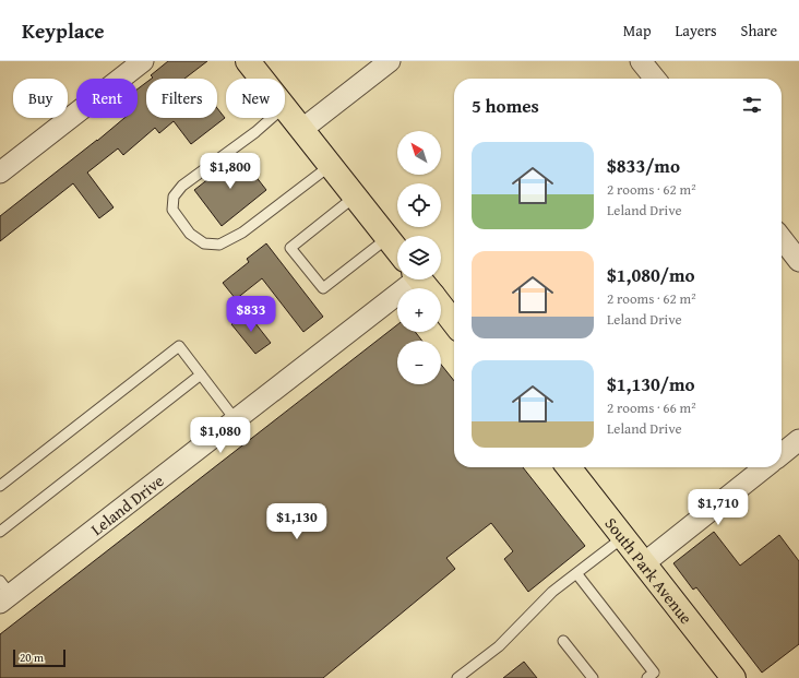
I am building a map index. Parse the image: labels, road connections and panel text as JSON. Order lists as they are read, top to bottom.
{
  "streets": {
    "main road": ["South Park Avenue"],
    "street": ["Leland Drive"]
  },
  "scale_bar": "20 m",
  "north": "top left",
  "page": {
    "header": "Keyplace",
    "nav": ["Map", "Layers", "Share"],
    "chip": [
      "Buy",
      "Rent",
      "Filters",
      "New"
    ],
    "heading": "5 homes",
    "map_buttons": ["+", "−"],
    "list": [
      {
        "name": "$833/mo",
        "note": "2 rooms · 62 m² · Leland Drive"
      },
      {
        "name": "$1,080/mo",
        "note": "2 rooms · 62 m² · Leland Drive"
      },
      {
        "name": "$1,130/mo",
        "note": "2 rooms · 66 m² · Leland Drive"
      }
    ],
    "price": [
      "$1,800",
      "$833",
      "$1,080",
      "$1,710",
      "$1,130"
    ],
    "scale": "20 m"
  }
}
